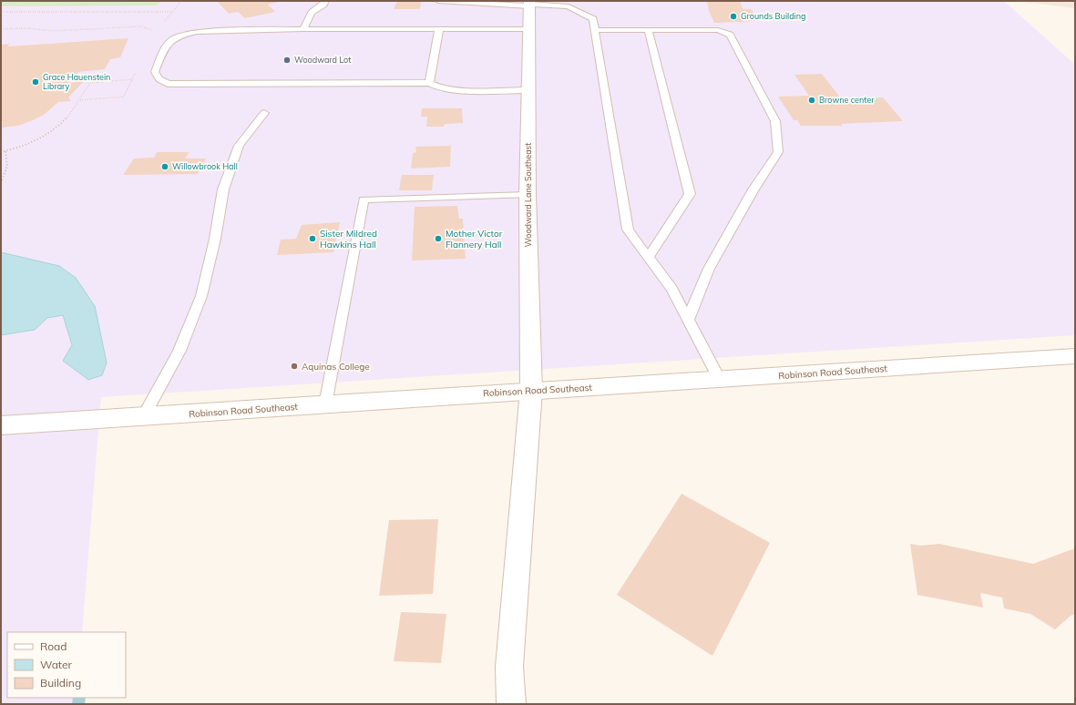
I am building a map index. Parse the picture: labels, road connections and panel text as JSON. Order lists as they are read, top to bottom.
{
  "streets": {
    "street": ["Woodward Lane Southeast", "Robinson Road Southeast"]
  },
  "crossings": [
    ["Woodward Lane Southeast", "Robinson Road Southeast"]
  ],
  "places": [
    "Grounds Building",
    "Woodward Lot",
    "Grace Hauenstein Library",
    "Browne center",
    "Willowbrook Hall",
    "Sister Mildred Hawkins Hall",
    "Mother Victor Flannery Hall",
    "Aquinas College"
  ],
  "legend": ["Road", "Water", "Building"]
}
